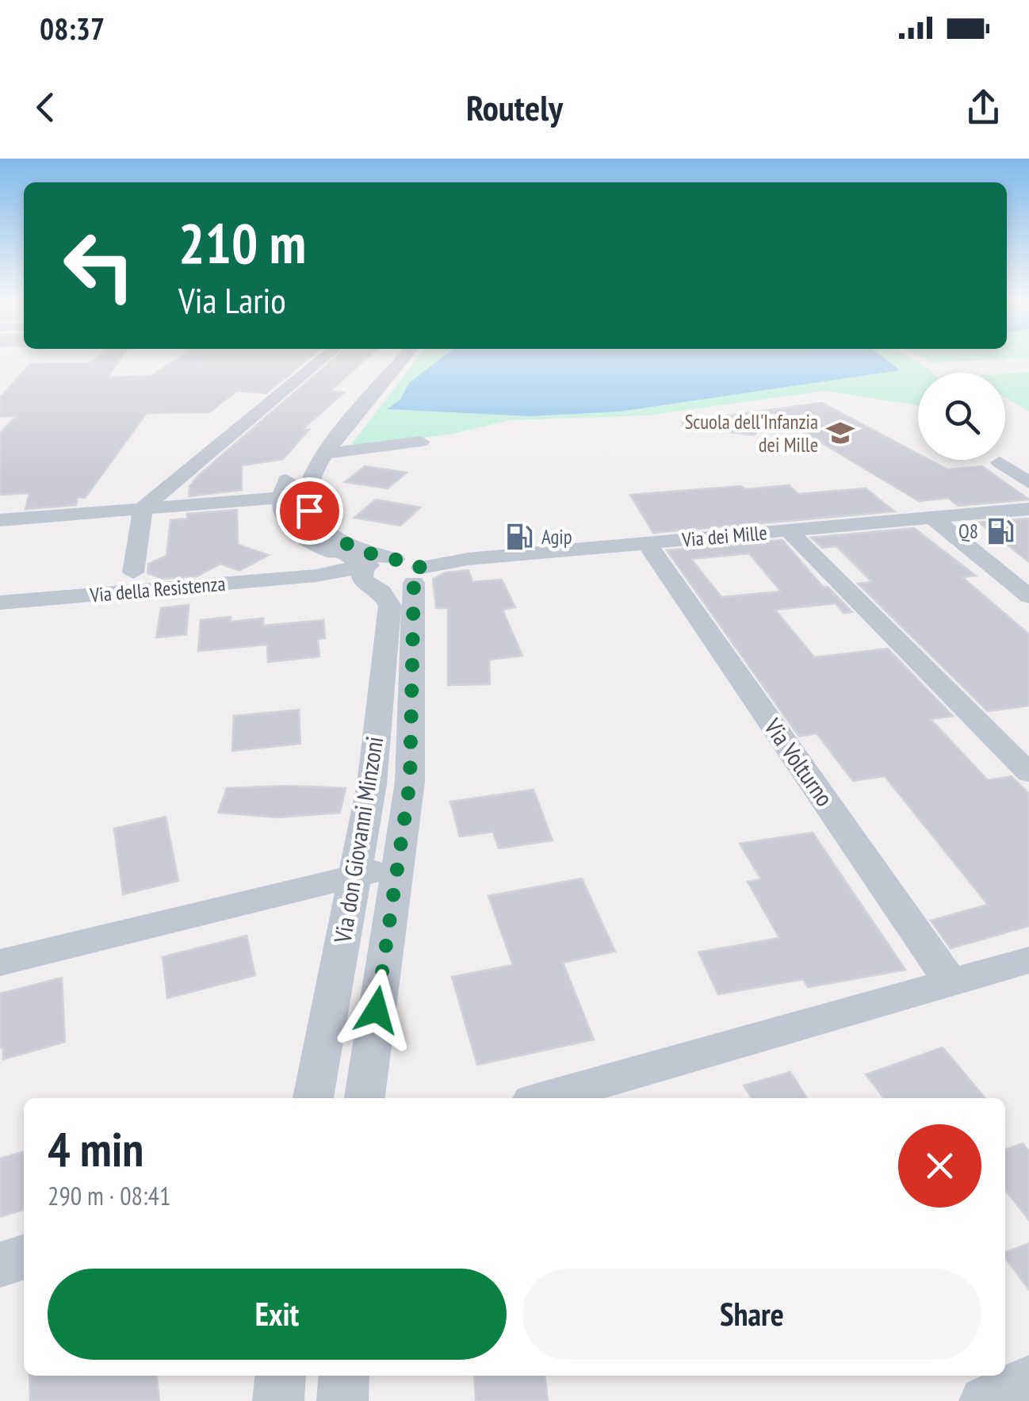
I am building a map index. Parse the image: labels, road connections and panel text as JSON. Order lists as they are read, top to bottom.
{
  "streets": {
    "street": [
      "Via dei Mille",
      "Via della Resistenza",
      "Via Volturno",
      "Via don Giovanni Minzoni"
    ]
  },
  "crossings": [
    ["Via dei Mille", "Via della Resistenza"],
    ["Via dei Mille", "Via Volturno"],
    ["Via dei Mille", "Via don Giovanni Minzoni"],
    ["Via della Resistenza", "Via don Giovanni Minzoni"]
  ],
  "places": {
    "school or university": ["Scuola dell'Infanzia dei Mille"],
    "fuel station": ["Q8", "Agip"]
  },
  "page": {
    "status": "08:37",
    "header": "Routely",
    "turn": ["210 m", "Via Lario"],
    "heading": ["4 min", "290 m · 08:41"],
    "buttons": ["Exit", "Share"]
  }
}
